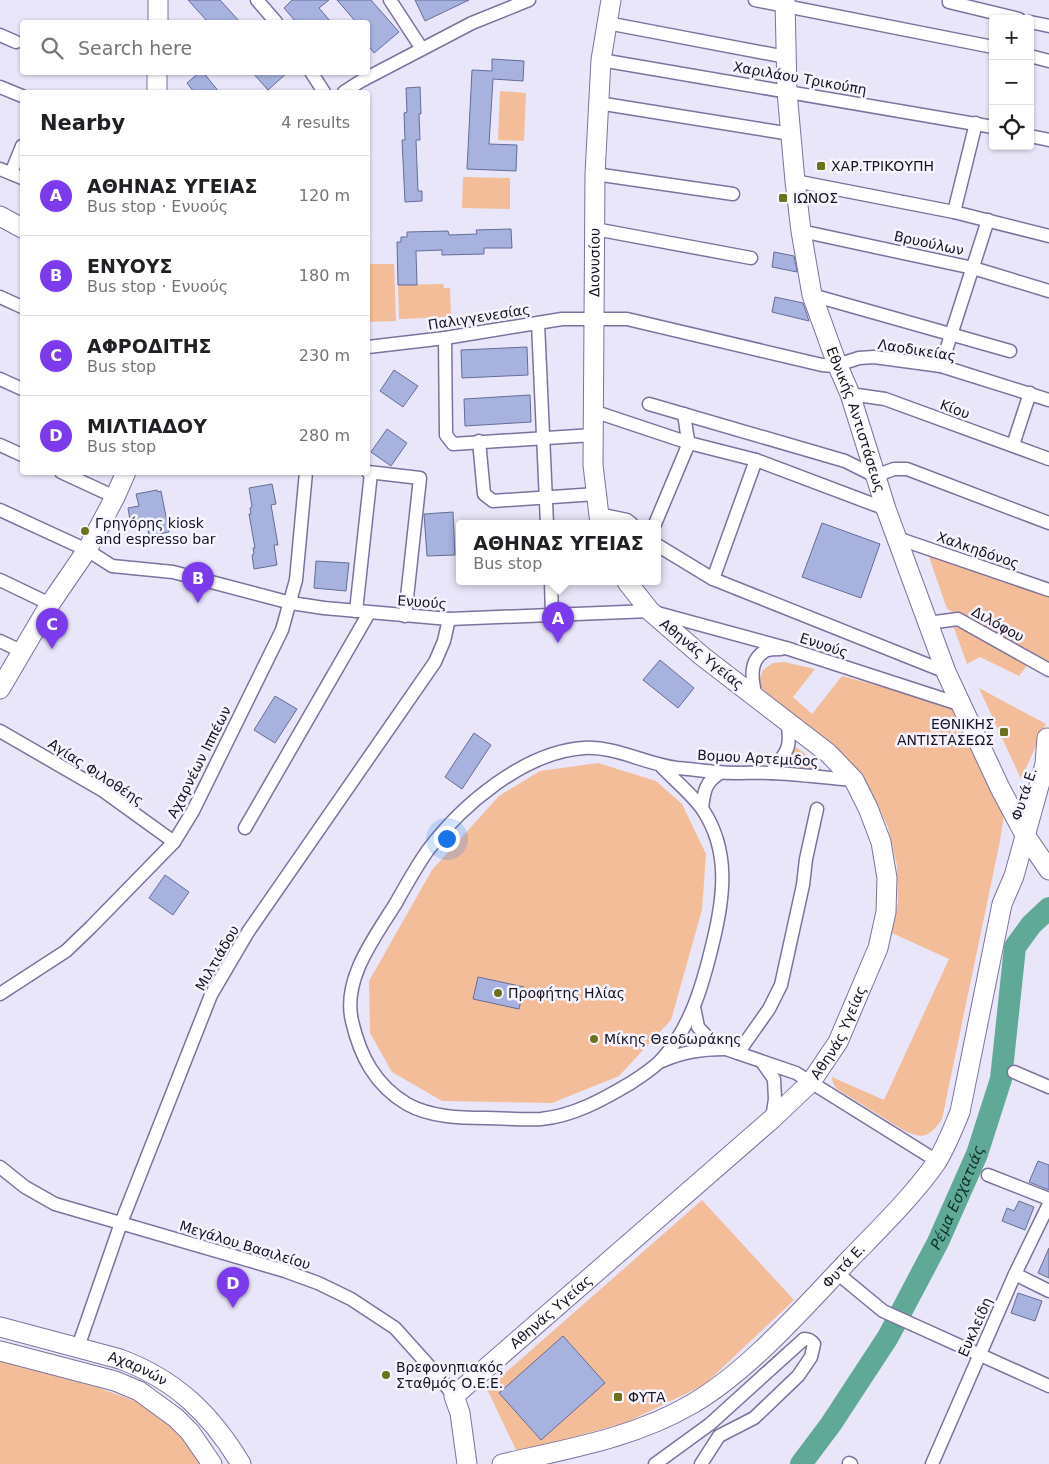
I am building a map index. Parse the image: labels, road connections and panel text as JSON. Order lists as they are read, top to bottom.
{
  "streets": {
    "street": [
      "Χαριλάου Τρικούπη",
      "Βρυούλων",
      "Διονυσίου",
      "Παλιγγενεσίας",
      "Λαοδικείας",
      "Κίου",
      "Εθνικής Αντιστάσεως",
      "Χαλκηδόνος",
      "Ενυούς",
      "Διλόφου",
      "Αθηνάς Υγείας",
      "Βομου Αρτεμιδος",
      "Αχαρνέων Ιππέων",
      "Αγίας Φιλοθέης",
      "Φυτά Ε.",
      "Μιλτιάδου",
      "Μεγάλου Βασιλείου",
      "Ευκλείδη",
      "Αχαρνών"
    ]
  },
  "crossings": [
    ["Χαριλάου Τρικούπη", "Διονυσίου"],
    ["Χαριλάου Τρικούπη", "Εθνικής Αντιστάσεως"],
    ["Βρυούλων", "Εθνικής Αντιστάσεως"],
    ["Διονυσίου", "Παλιγγενεσίας"],
    ["Παλιγγενεσίας", "Λαοδικείας"],
    ["Παλιγγενεσίας", "Εθνικής Αντιστάσεως"],
    ["Λαοδικείας", "Εθνικής Αντιστάσεως"],
    ["Κίου", "Εθνικής Αντιστάσεως"],
    ["Εθνικής Αντιστάσεως", "Χαλκηδόνος"],
    ["Εθνικής Αντιστάσεως", "Ενυούς"],
    ["Εθνικής Αντιστάσεως", "Διλόφου"],
    ["Εθνικής Αντιστάσεως", "Φυτά Ε."],
    ["Ενυούς", "Αθηνάς Υγείας"],
    ["Ενυούς", "Αχαρνέων Ιππέων"],
    ["Ενυούς", "Μιλτιάδου"],
    ["Αθηνάς Υγείας", "Βομου Αρτεμιδος"],
    ["Αθηνάς Υγείας", "Μεγάλου Βασιλείου"],
    ["Αχαρνέων Ιππέων", "Αγίας Φιλοθέης"],
    ["Μιλτιάδου", "Μεγάλου Βασιλείου"],
    ["Μιλτιάδου", "Αχαρνών"]
  ],
  "water": ["Ρέμα Εσχατιάς"],
  "places": {
    "transit": [
      "ΧΑΡ.ΤΡΙΚΟΥΠΗ",
      "ΙΩΝΟΣ",
      "ΕΘΝΙΚΗΣ ΑΝΤΙΣΤΑΣΕΩΣ",
      "ΦΥΤΑ"
    ],
    "other": [
      "Γρηγόρης kiosk and espresso bar",
      "Προφήτης Ηλίας",
      "Μίκης Θεοδωράκης",
      "Βρεφονηπιακός Σταθμός Ο.Ε.Ε."
    ]
  },
  "page": {
    "map_buttons": ["+", "−"],
    "search": "Search here",
    "heading": ["Nearby", "4 results"],
    "list": [
      {
        "mark": "A",
        "name": "ΑΘΗΝΑΣ ΥΓΕΙΑΣ",
        "note": "Bus stop · Ενυούς",
        "value": "120 m"
      },
      {
        "mark": "B",
        "name": "ΕΝΥΟΥΣ",
        "note": "Bus stop · Ενυούς",
        "value": "180 m"
      },
      {
        "mark": "C",
        "name": "ΑΦΡΟΔΙΤΗΣ",
        "note": "Bus stop",
        "value": "230 m"
      },
      {
        "mark": "D",
        "name": "ΜΙΛΤΙΑΔΟΥ",
        "note": "Bus stop",
        "value": "280 m"
      }
    ],
    "popup": ["ΑΘΗΝΑΣ ΥΓΕΙΑΣ", "Bus stop"],
    "pins": [
      "B",
      "A",
      "C",
      "D"
    ]
  }
}
